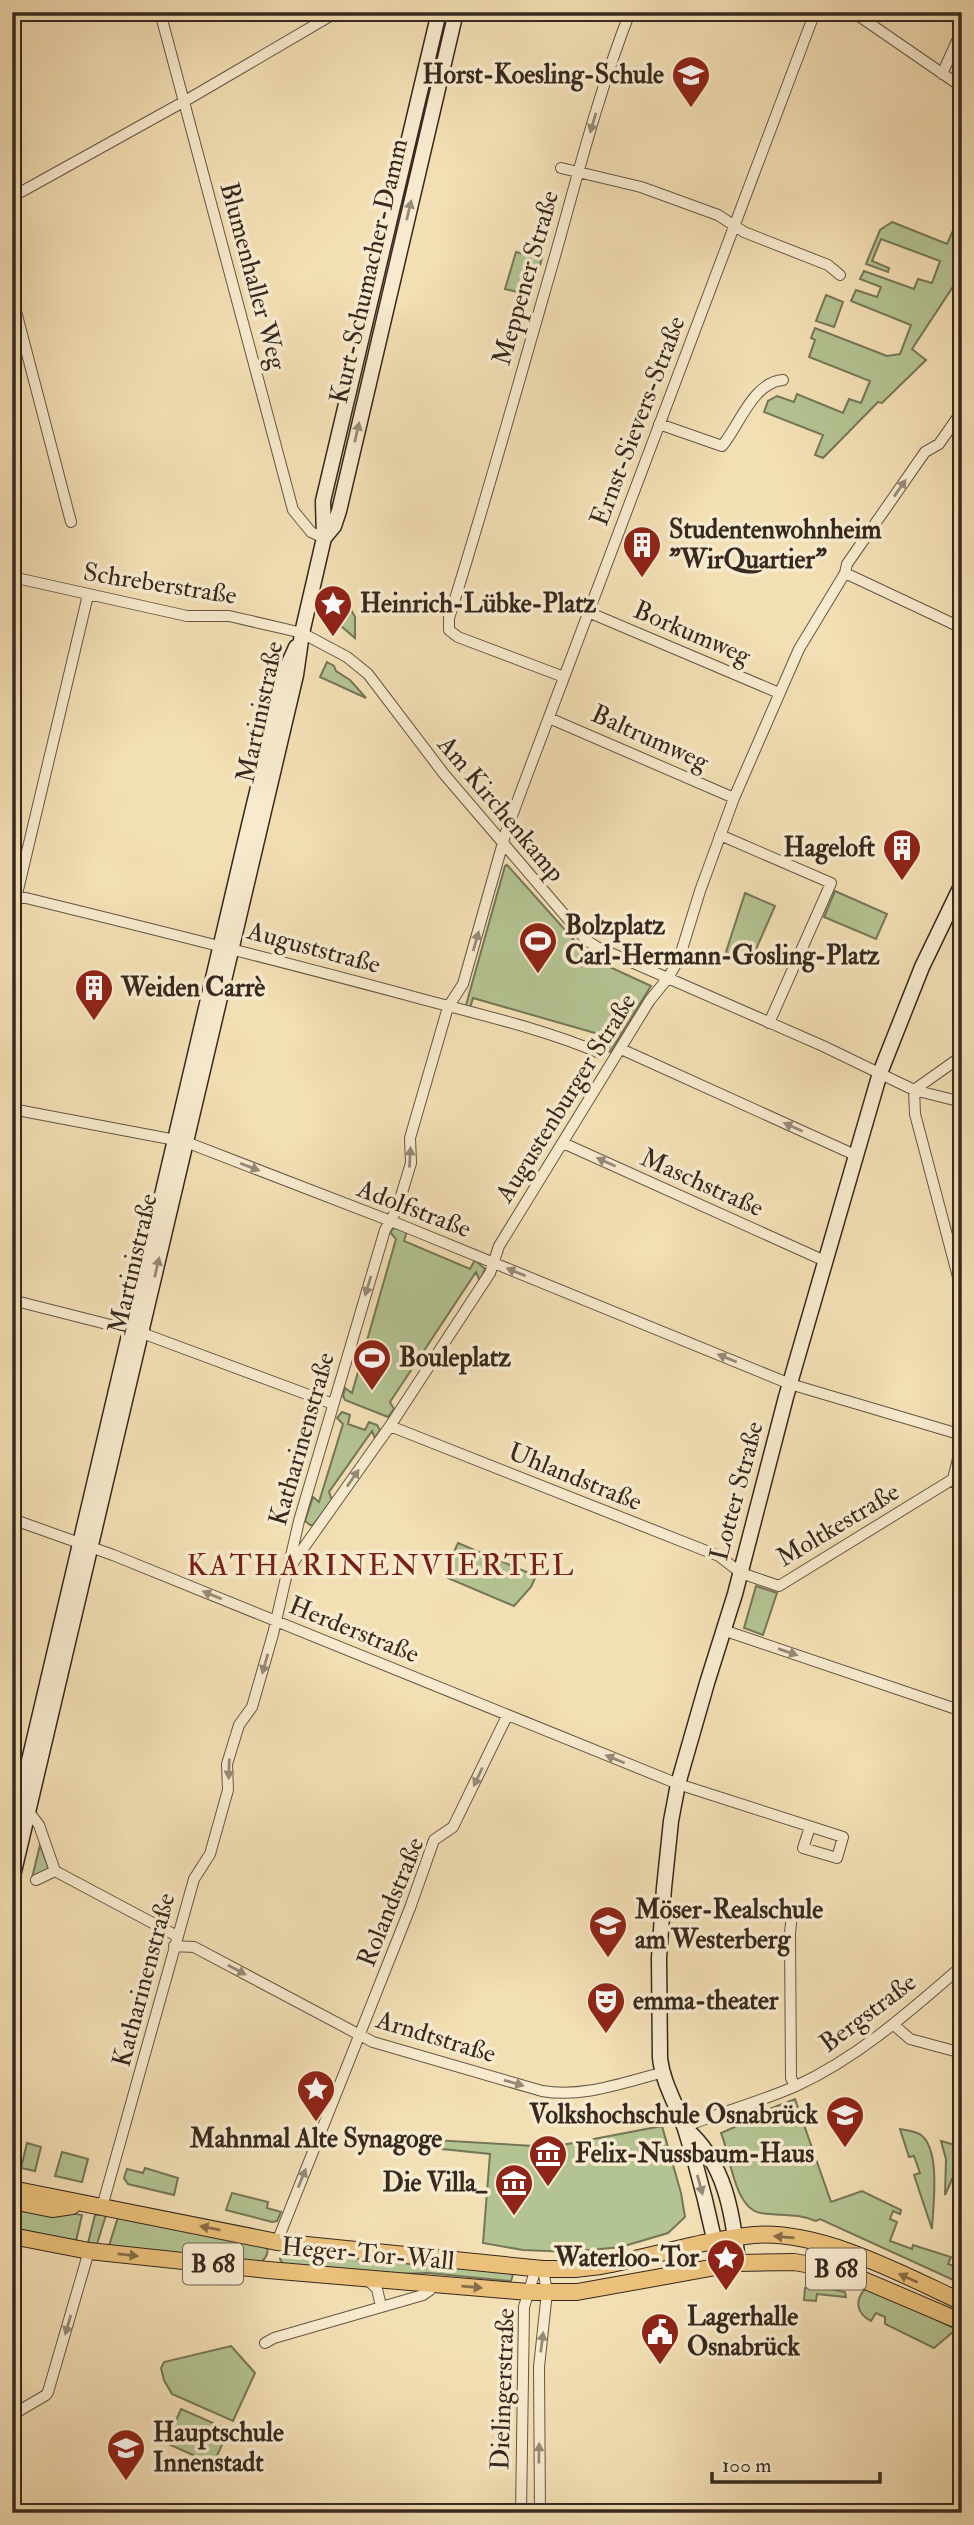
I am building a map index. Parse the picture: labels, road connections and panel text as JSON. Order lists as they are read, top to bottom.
{
  "streets": {
    "main road": [
      "Kurt-Schumacher-Damm",
      "Martinistraße",
      "Lotter Straße",
      "Heger-Tor-Wall",
      "B 68"
    ],
    "street": [
      "Blumenhaller Weg",
      "Meppener Straße",
      "Ernst-Sievers-Straße",
      "Schreberstraße",
      "Borkumweg",
      "Baltrumweg",
      "Am Kirchenkamp",
      "Auguststraße",
      "Augustenburger Straße",
      "Maschstraße",
      "Adolfstraße",
      "Katharinenstraße",
      "Uhlandstraße",
      "Moltkestraße",
      "Herderstraße",
      "Rolandstraße",
      "Bergstraße",
      "Arndtstraße",
      "Dielingerstraße"
    ]
  },
  "crossings": [
    ["Kurt-Schumacher-Damm", "Blumenhaller Weg"],
    ["Kurt-Schumacher-Damm", "Schreberstraße"],
    ["Kurt-Schumacher-Damm", "Martinistraße"],
    ["Kurt-Schumacher-Damm", "Am Kirchenkamp"],
    ["Meppener Straße", "Ernst-Sievers-Straße"],
    ["Ernst-Sievers-Straße", "Borkumweg"],
    ["Ernst-Sievers-Straße", "Baltrumweg"],
    ["Ernst-Sievers-Straße", "Am Kirchenkamp"],
    ["Ernst-Sievers-Straße", "Katharinenstraße"],
    ["Schreberstraße", "Martinistraße"],
    ["Schreberstraße", "Am Kirchenkamp"],
    ["Borkumweg", "Augustenburger Straße"],
    ["Martinistraße", "Am Kirchenkamp"],
    ["Martinistraße", "Auguststraße"],
    ["Martinistraße", "Adolfstraße"],
    ["Martinistraße", "Herderstraße"],
    ["Baltrumweg", "Augustenburger Straße"],
    ["Am Kirchenkamp", "Augustenburger Straße"],
    ["Am Kirchenkamp", "Katharinenstraße"],
    ["Am Kirchenkamp", "Lotter Straße"],
    ["Auguststraße", "Katharinenstraße"],
    ["Augustenburger Straße", "Maschstraße"],
    ["Augustenburger Straße", "Adolfstraße"],
    ["Augustenburger Straße", "Katharinenstraße"],
    ["Augustenburger Straße", "Uhlandstraße"],
    ["Maschstraße", "Lotter Straße"],
    ["Adolfstraße", "Katharinenstraße"],
    ["Adolfstraße", "Lotter Straße"],
    ["Katharinenstraße", "Herderstraße"],
    ["Katharinenstraße", "Arndtstraße"],
    ["Katharinenstraße", "Heger-Tor-Wall"],
    ["Uhlandstraße", "Lotter Straße"],
    ["Uhlandstraße", "Moltkestraße"],
    ["Lotter Straße", "Moltkestraße"],
    ["Lotter Straße", "Herderstraße"],
    ["Lotter Straße", "Bergstraße"],
    ["Lotter Straße", "Arndtstraße"],
    ["Lotter Straße", "Heger-Tor-Wall"],
    ["Lotter Straße", "B 68"],
    ["Herderstraße", "Rolandstraße"],
    ["Rolandstraße", "Arndtstraße"],
    ["Rolandstraße", "Heger-Tor-Wall"],
    ["Heger-Tor-Wall", "B 68"],
    ["Heger-Tor-Wall", "Dielingerstraße"]
  ],
  "one_way": ["Maschstraße", "Herderstraße", "Arndtstraße"],
  "districts": ["KATHARINENVIERTEL"],
  "places": {
    "school or university": [
      "Horst-Koesling-Schule",
      "Möser-Realschule am Westerberg",
      "Volkshochschule Osnabrück",
      "Hauptschule Innenstadt"
    ],
    "building": ["Studentenwohnheim \"WirQuartier\"", "Hageloft", "Weiden Carrè"],
    "place": ["Heinrich-Lübke-Platz", "Mahnmal Alte Synagoge", "Waterloo-Tor"],
    "sports": ["Bolzplatz Carl-Hermann-Gosling-Platz", "Bouleplatz"],
    "theatre": ["emma-theater"],
    "museum": ["Felix-Nussbaum-Haus", "Die Villa_"],
    "public building": ["Lagerhalle Osnabrück"]
  },
  "scale_bar": "100 m"
}
